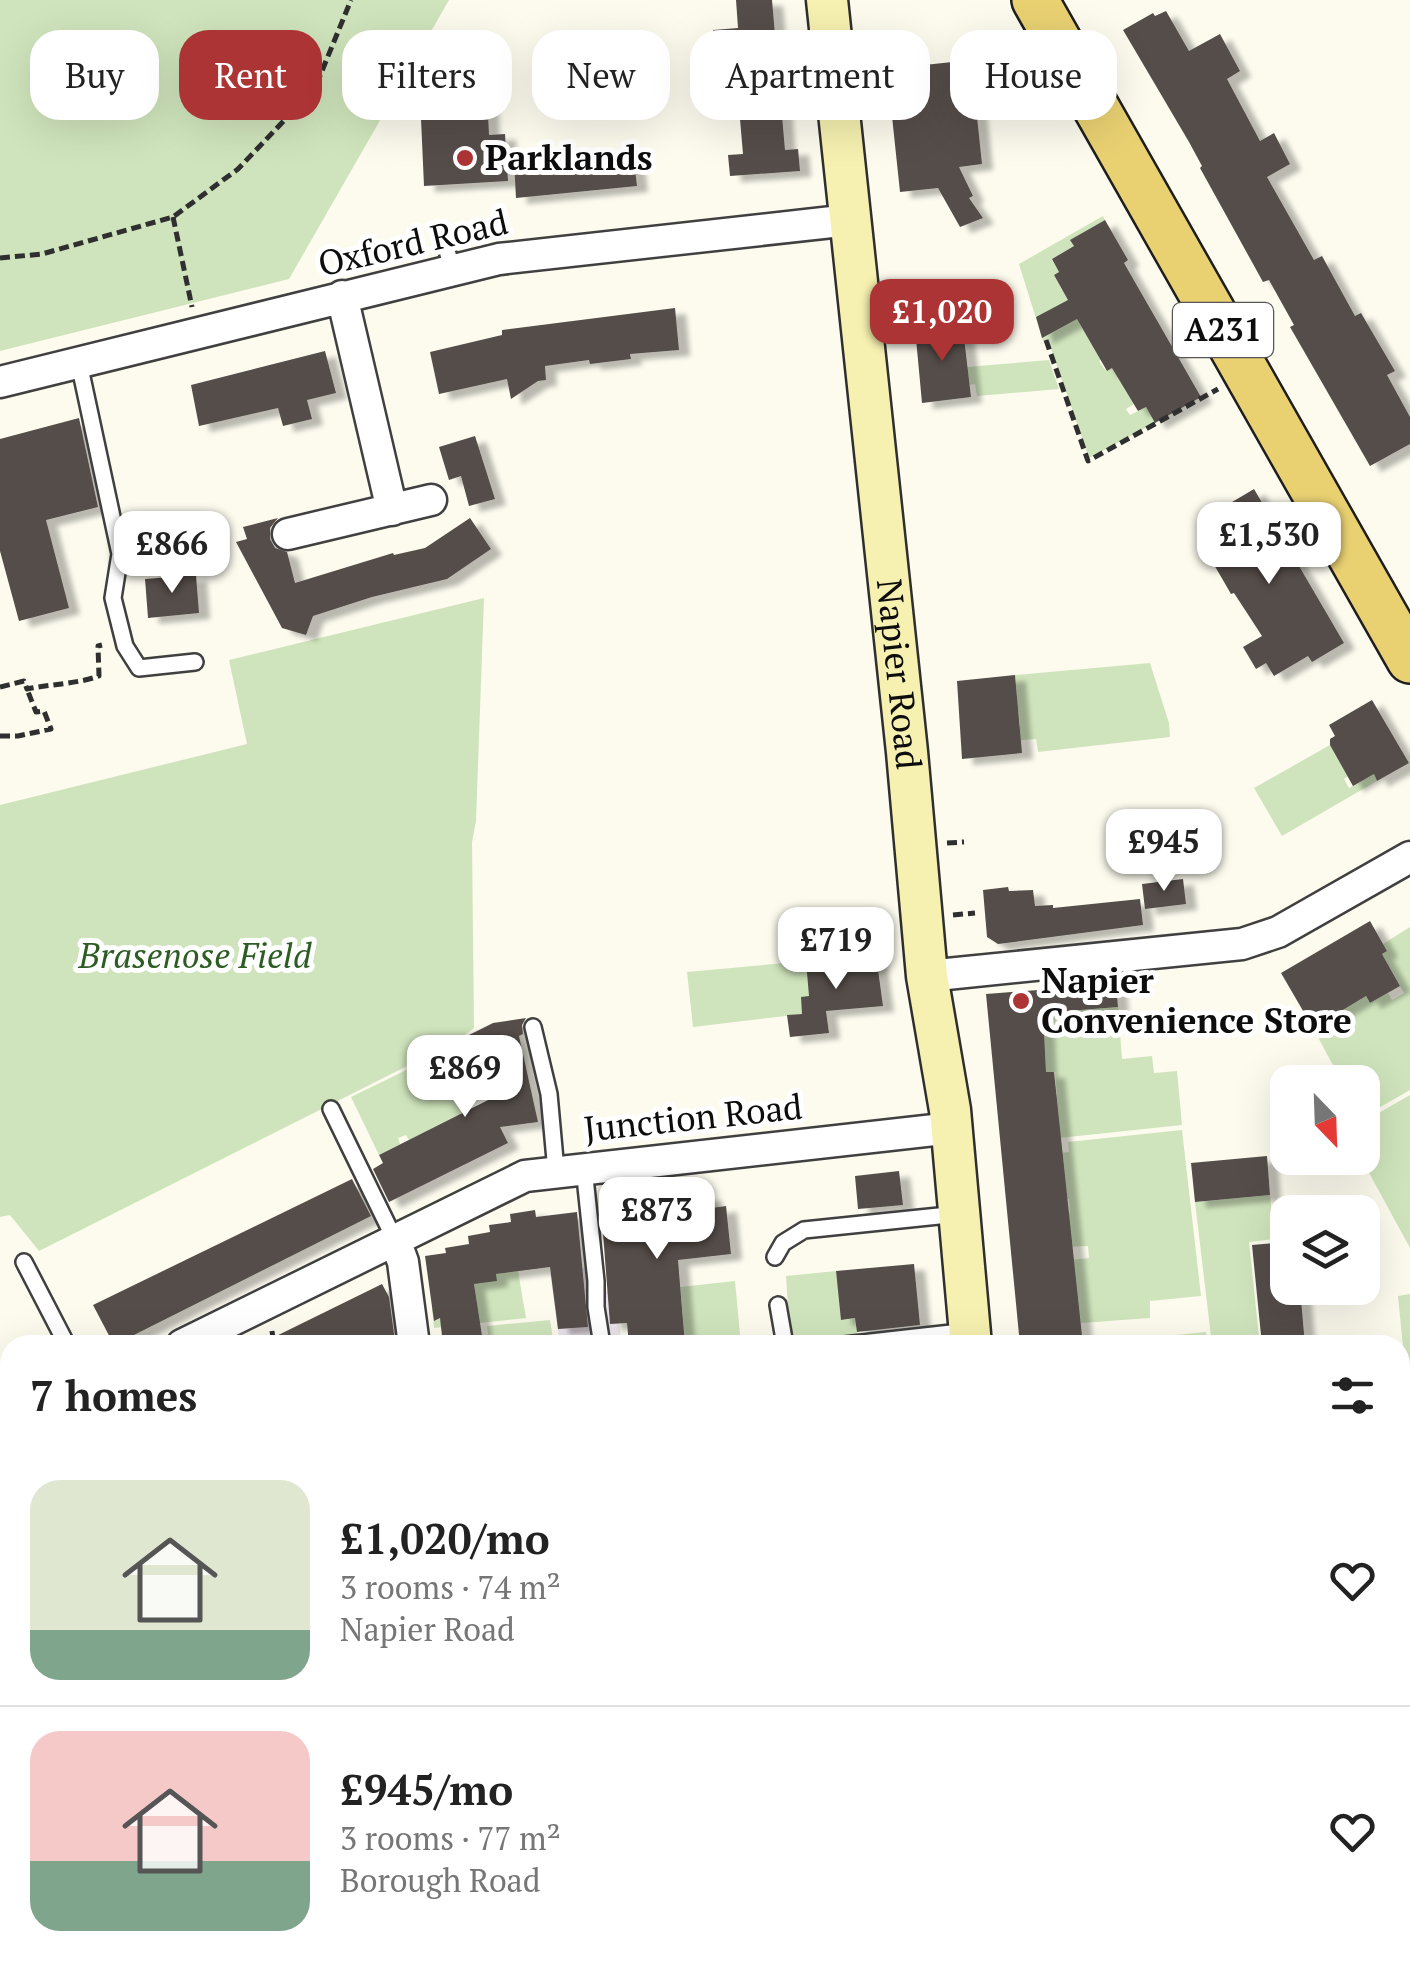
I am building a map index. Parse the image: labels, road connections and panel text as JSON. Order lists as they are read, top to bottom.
{
  "streets": {
    "main road": ["A231"],
    "street": ["Oxford Road", "Napier Road", "Junction Road"]
  },
  "crossings": [
    ["Oxford Road", "Napier Road"],
    ["Napier Road", "Junction Road"]
  ],
  "parks": ["Brasenose Field"],
  "places": ["Parklands", "Napier Convenience Store"],
  "north": "bottom right",
  "page": {
    "chip": [
      "Buy",
      "Rent",
      "Filters",
      "New",
      "Apartment",
      "House"
    ],
    "price": [
      "£1,020",
      "£1,530",
      "£866",
      "£945",
      "£719",
      "£869",
      "£873"
    ],
    "heading": "7 homes",
    "list": [
      {
        "name": "£1,020/mo",
        "note": "3 rooms · 74 m² · Napier Road"
      },
      {
        "name": "£945/mo",
        "note": "3 rooms · 77 m² · Borough Road"
      }
    ]
  }
}
